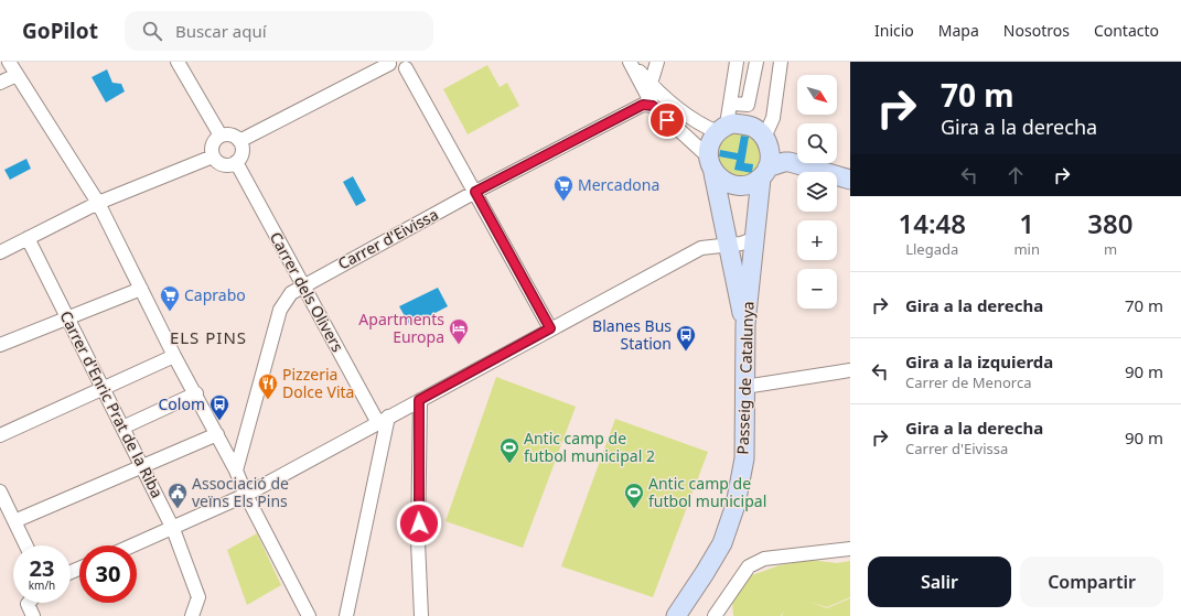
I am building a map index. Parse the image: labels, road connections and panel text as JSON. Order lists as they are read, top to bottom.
{
  "streets": {
    "street": [
      "Carrer d'Eivissa",
      "Carrer dels Olivers",
      "Passeig de Catalunya",
      "Carrer d'Enric Prat de la Riba"
    ]
  },
  "crossings": [
    ["Carrer d'Eivissa", "Carrer dels Olivers"]
  ],
  "districts": ["ELS PINS"],
  "places": {
    "supermarket": ["Mercadona", "Caprabo"],
    "hotel": ["Apartments Europa"],
    "bus stop": ["Blanes Bus Station", "Colom"],
    "restaurant": ["Pizzeria Dolce Vita"],
    "sports": ["Antic camp de futbol municipal 2", "Antic camp de futbol municipal"],
    "public building": ["Associació de veïns Els Pins"]
  },
  "north": "bottom right",
  "page": {
    "header": "GoPilot",
    "search": "Buscar aquí",
    "nav": [
      "Inicio",
      "Mapa",
      "Nosotros",
      "Contacto"
    ],
    "turn": ["70 m", "Gira a la derecha"],
    "map_buttons": ["+", "−"],
    "eta": [
      "14:48",
      "Llegada",
      "1",
      "min",
      "380",
      "m"
    ],
    "list": [
      {
        "name": "Gira a la derecha",
        "value": "70 m"
      },
      {
        "name": "Gira a la izquierda",
        "note": "Carrer de Menorca",
        "value": "90 m"
      },
      {
        "name": "Gira a la derecha",
        "note": "Carrer d'Eivissa",
        "value": "90 m"
      }
    ],
    "speed": "23 km/h",
    "limit": "30",
    "buttons": ["Salir", "Compartir"]
  }
}
